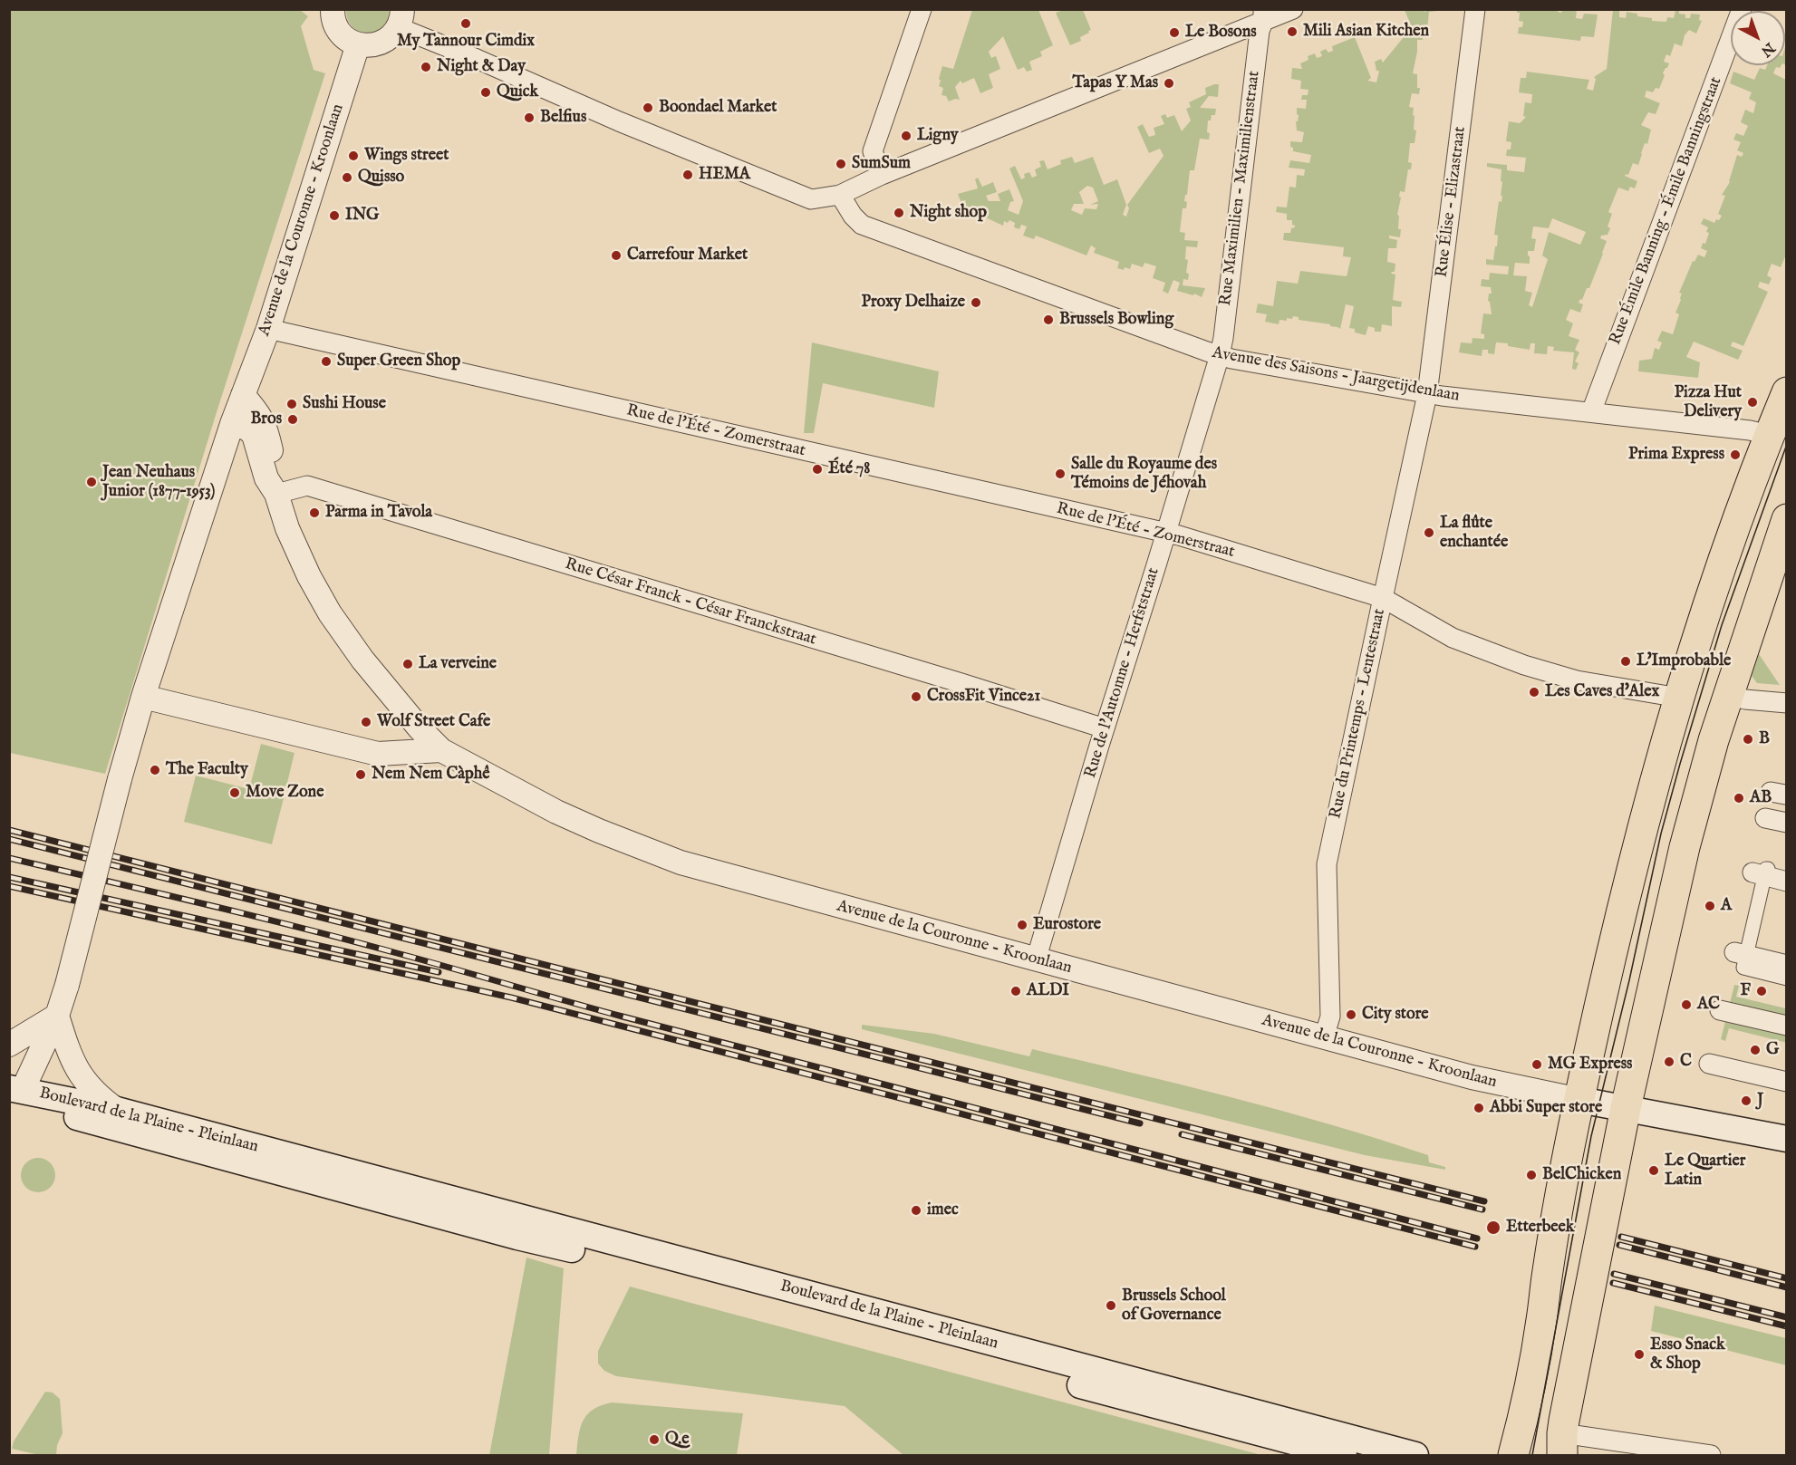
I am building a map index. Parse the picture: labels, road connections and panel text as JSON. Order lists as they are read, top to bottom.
{
  "streets": {
    "main road": ["Avenue de la Couronne - Kroonlaan", "Boulevard de la Plaine - Pleinlaan"],
    "street": [
      "Rue Maximilien - Maximilienstraat",
      "Rue Élise - Elizastraat",
      "Rue Émile Banning - Émile Banningstraat",
      "Avenue des Saisons - Jaargetijdenlaan",
      "Rue de l'Été - Zomerstraat",
      "Rue César Franck - César Franckstraat",
      "Rue de l'Automne - Herfststraat",
      "Rue du Printemps - Lentestraat"
    ]
  },
  "crossings": [
    ["Rue Maximilien - Maximilienstraat", "Avenue des Saisons - Jaargetijdenlaan"],
    ["Rue Maximilien - Maximilienstraat", "Rue de l'Automne - Herfststraat"],
    ["Rue Élise - Elizastraat", "Avenue des Saisons - Jaargetijdenlaan"],
    ["Rue Élise - Elizastraat", "Rue du Printemps - Lentestraat"],
    ["Rue Émile Banning - Émile Banningstraat", "Avenue des Saisons - Jaargetijdenlaan"],
    ["Avenue de la Couronne - Kroonlaan", "Rue de l'Été - Zomerstraat"],
    ["Avenue de la Couronne - Kroonlaan", "Rue César Franck - César Franckstraat"],
    ["Avenue de la Couronne - Kroonlaan", "Rue de l'Automne - Herfststraat"],
    ["Avenue de la Couronne - Kroonlaan", "Rue du Printemps - Lentestraat"],
    ["Avenue des Saisons - Jaargetijdenlaan", "Rue de l'Automne - Herfststraat"],
    ["Avenue des Saisons - Jaargetijdenlaan", "Rue du Printemps - Lentestraat"],
    ["Rue de l'Été - Zomerstraat", "Rue de l'Automne - Herfststraat"],
    ["Rue de l'Été - Zomerstraat", "Rue du Printemps - Lentestraat"],
    ["Rue César Franck - César Franckstraat", "Rue de l'Automne - Herfststraat"]
  ],
  "places": [
    "My Tannour Cimdix",
    "Mili Asian Kitchen",
    "Le Bosons",
    "Night & Day",
    "Tapas Y Mas",
    "Quick",
    "Boondael Market",
    "Belfius",
    "Ligny",
    "Wings street",
    "SumSum",
    "HEMA",
    "Quisso",
    "Night shop",
    "ING",
    "Carrefour Market",
    "Proxy Delhaize",
    "Brussels Bowling",
    "Super Green Shop",
    "Pizza Hut Delivery",
    "Sushi House",
    "Bros",
    "Prima Express",
    "Été 78",
    "Salle du Royaume des Témoins de Jéhovah",
    "Jean Neuhaus Junior (1877–1953)",
    "Parma in Tavola",
    "La flûte enchantée",
    "L'Improbable",
    "La verveine",
    "Les Caves d'Alex",
    "CrossFit Vince21",
    "Wolf Street Cafe",
    "B",
    "The Faculty",
    "Nem Nem Càphê",
    "Move Zone",
    "AB",
    "A",
    "Eurostore",
    "ALDI",
    "F",
    "AC",
    "City store",
    "G",
    "C",
    "MG Express",
    "J",
    "Abbi Super store",
    "Le Quartier Latin",
    "BelChicken",
    "imec",
    "Etterbeek",
    "Brussels School of Governance",
    "Esso Snack & Shop",
    "Q.e"
  ],
  "north": "bottom right"
}
